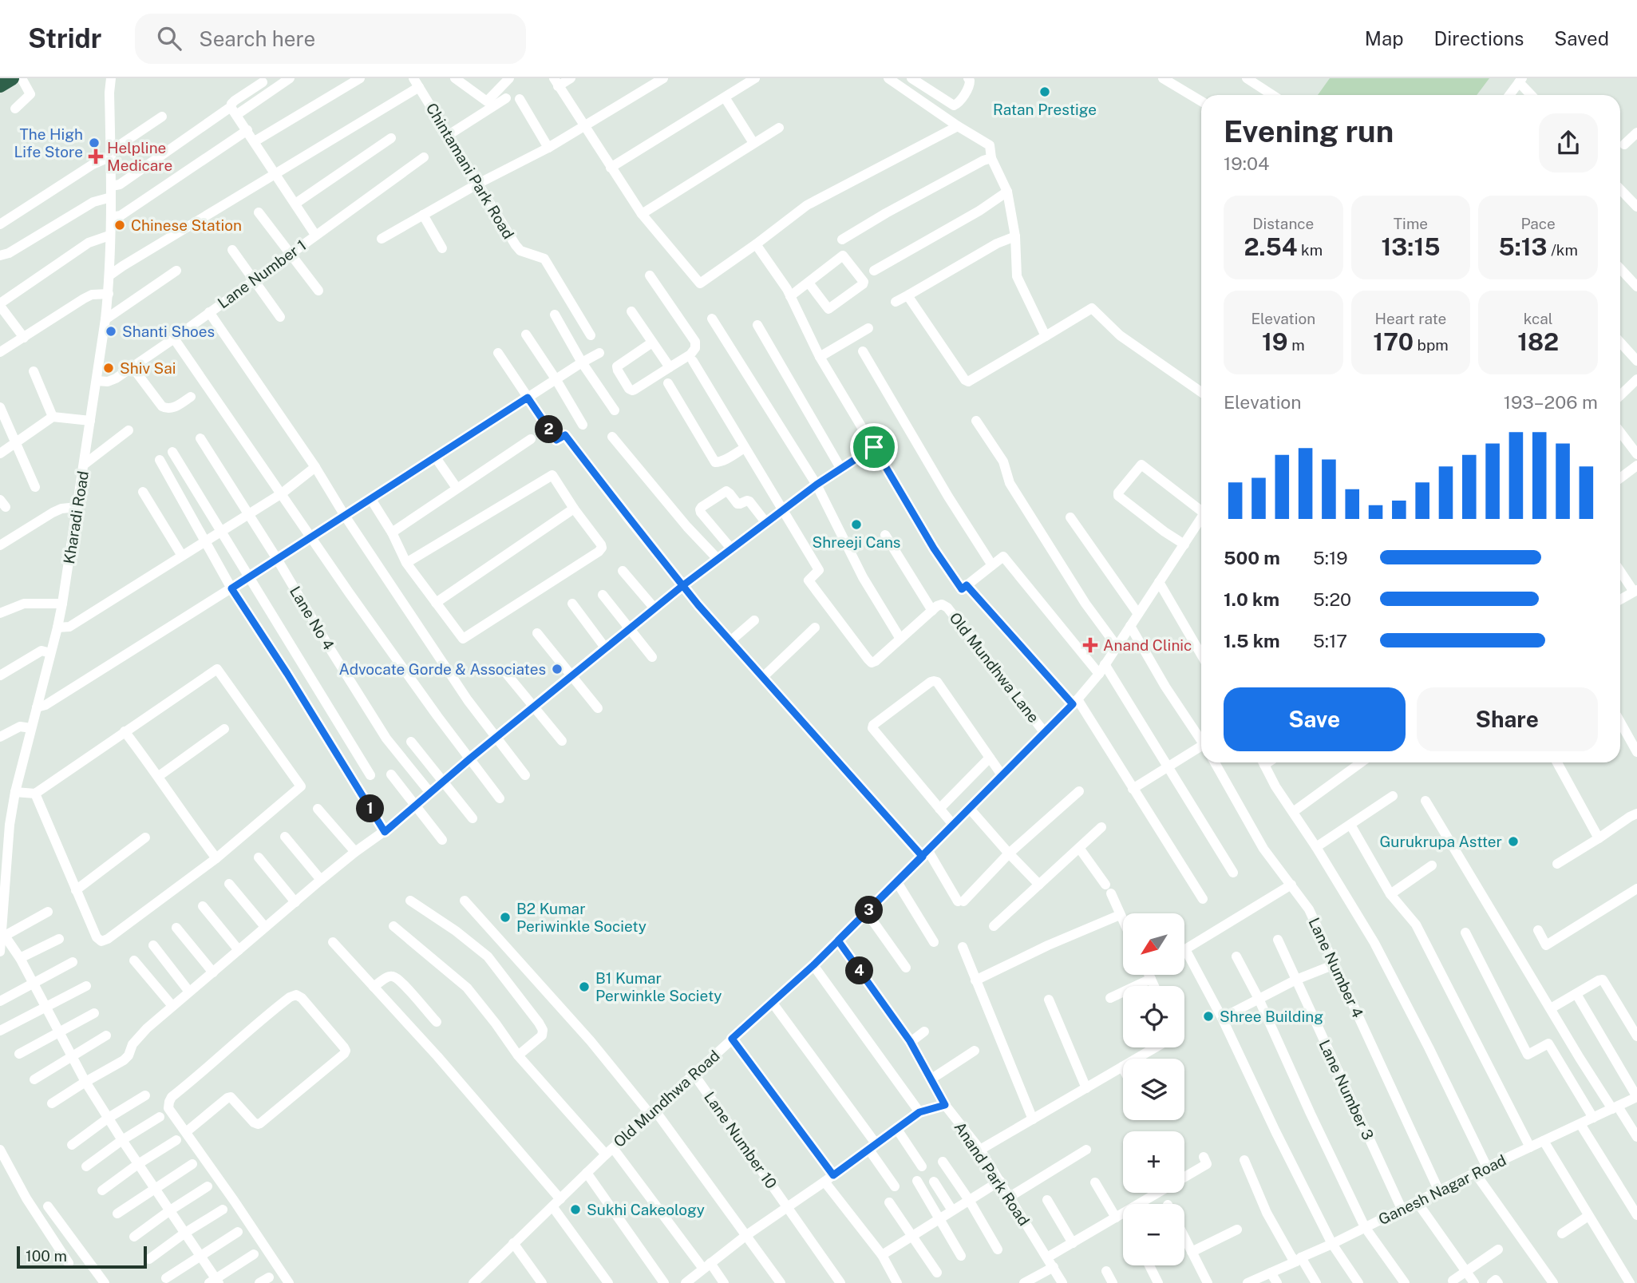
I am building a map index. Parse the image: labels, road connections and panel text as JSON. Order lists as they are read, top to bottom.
{
  "streets": {
    "street": [
      "Chintamani Park Road",
      "Lane Number 1",
      "Kharadi Road",
      "Lane No 4",
      "Old Mundhwa Lane",
      "Lane Number 4",
      "Lane Number 3",
      "Old Mundhwa Road",
      "Lane Number 10",
      "Anand Park Road",
      "Ganesh Nagar Road"
    ]
  },
  "crossings": [
    ["Lane Number 1", "Kharadi Road"],
    ["Old Mundhwa Lane", "Old Mundhwa Road"],
    ["Lane Number 4", "Ganesh Nagar Road"],
    ["Lane Number 3", "Ganesh Nagar Road"],
    ["Old Mundhwa Road", "Lane Number 10"],
    ["Lane Number 10", "Anand Park Road"]
  ],
  "places": {
    "other": [
      "Ratan Prestige",
      "The High Life Store",
      "Chinese Station",
      "Shanti Shoes",
      "Shiv Sai",
      "Shreeji Cans",
      "Advocate Gorde & Associates",
      "Gurukrupa Astter",
      "B2 Kumar Periwinkle Society",
      "B1 Kumar Perwinkle Society",
      "Shree Building",
      "Sukhi Cakeology"
    ],
    "health": ["Helpline Medicare", "Anand Clinic"]
  },
  "scale_bar": "100 m",
  "north": "bottom left",
  "page": {
    "header": "Stridr",
    "search": "Search here",
    "nav": ["Map", "Directions", "Saved"],
    "heading": ["Evening run", "19:04"],
    "stats": [
      ["Distance", "2.54 km"],
      ["Time", "13:15"],
      ["Pace", "5:13 /km"],
      ["Elevation", "19 m"],
      ["Heart rate", "170 bpm"],
      ["kcal", "182"]
    ],
    "chart": ["Elevation", "193–206 m"],
    "pins": [
      "2",
      "1",
      "3",
      "4"
    ],
    "list": [
      {
        "name": "500 m",
        "note": "5:19"
      },
      {
        "name": "1.0 km",
        "note": "5:20"
      },
      {
        "name": "1.5 km",
        "note": "5:17"
      }
    ],
    "buttons": ["Save", "Share"],
    "map_buttons": ["+", "−"],
    "scale": "100 m"
  }
}
